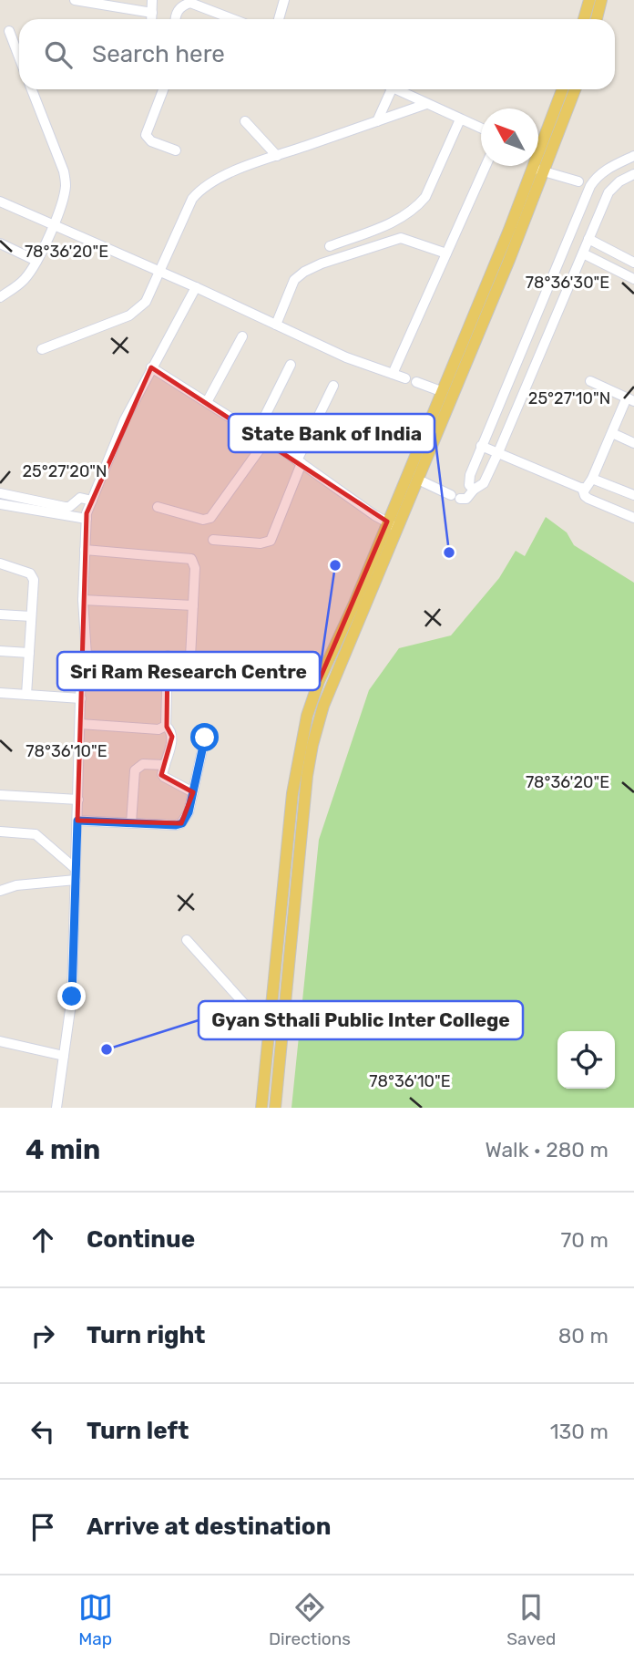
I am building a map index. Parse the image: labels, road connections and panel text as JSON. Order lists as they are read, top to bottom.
{
  "places": ["State Bank of India", "Sri Ram Research Centre", "Gyan Sthali Public Inter College"],
  "north": "top left",
  "page": {
    "search": "Search here",
    "heading": ["4 min", "Walk · 280 m"],
    "list": [
      ["Continue", "70 m"],
      ["Turn right", "80 m"],
      ["Turn left", "130 m"],
      "Arrive at destination"
    ],
    "nav": ["Map", "Directions", "Saved"]
  },
  "coordinates": [
    "78°36'20\"E",
    "78°36'30\"E",
    "25°27'10\"N",
    "25°27'20\"N",
    "78°36'10\"E"
  ]
}
